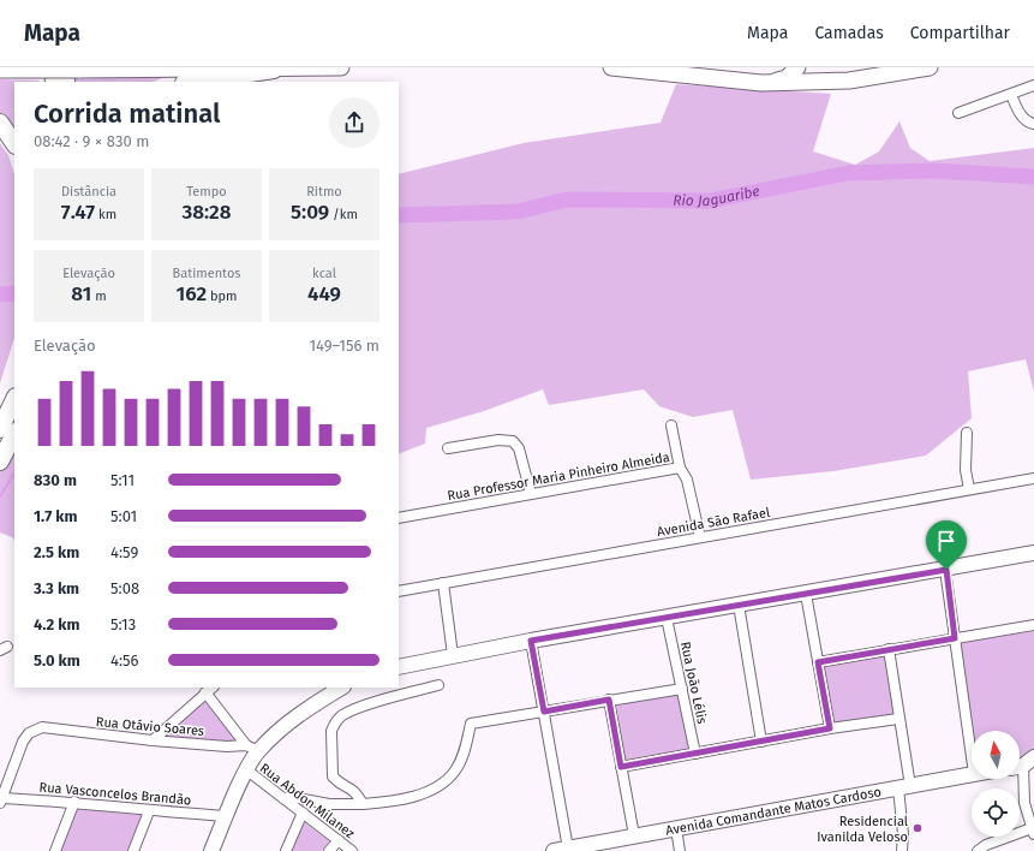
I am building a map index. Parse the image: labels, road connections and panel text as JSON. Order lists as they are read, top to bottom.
{
  "streets": {
    "main road": ["Avenida Comandante Matos Cardoso"],
    "street": [
      "Rua Professor Maria Pinheiro Almeida",
      "Avenida São Rafael",
      "Rua João Lélis",
      "Rua Otávio Soares",
      "Rua Vasconcelos Brandão",
      "Rua Abdon Milanez"
    ]
  },
  "crossings": [
    ["Rua Professor Maria Pinheiro Almeida", "Avenida São Rafael"],
    ["Rua Otávio Soares", "Rua Vasconcelos Brandão"]
  ],
  "water": ["Rio Jaguaribe"],
  "places": ["Residencial Ivanilda Veloso"],
  "north": "top",
  "page": {
    "header": "Mapa",
    "nav": ["Mapa", "Camadas", "Compartilhar"],
    "heading": ["Corrida matinal", "08:42 · 9 × 830 m"],
    "stats": [
      ["Distância", "7.47 km"],
      ["Tempo", "38:28"],
      ["Ritmo", "5:09 /km"],
      ["Elevação", "81 m"],
      ["Batimentos", "162 bpm"],
      ["kcal", "449"]
    ],
    "chart": ["Elevação", "149–156 m"],
    "list": [
      {
        "name": "830 m",
        "note": "5:11"
      },
      {
        "name": "1.7 km",
        "note": "5:01"
      },
      {
        "name": "2.5 km",
        "note": "4:59"
      },
      {
        "name": "3.3 km",
        "note": "5:08"
      },
      {
        "name": "4.2 km",
        "note": "5:13"
      },
      {
        "name": "5.0 km",
        "note": "4:56"
      }
    ]
  }
}
